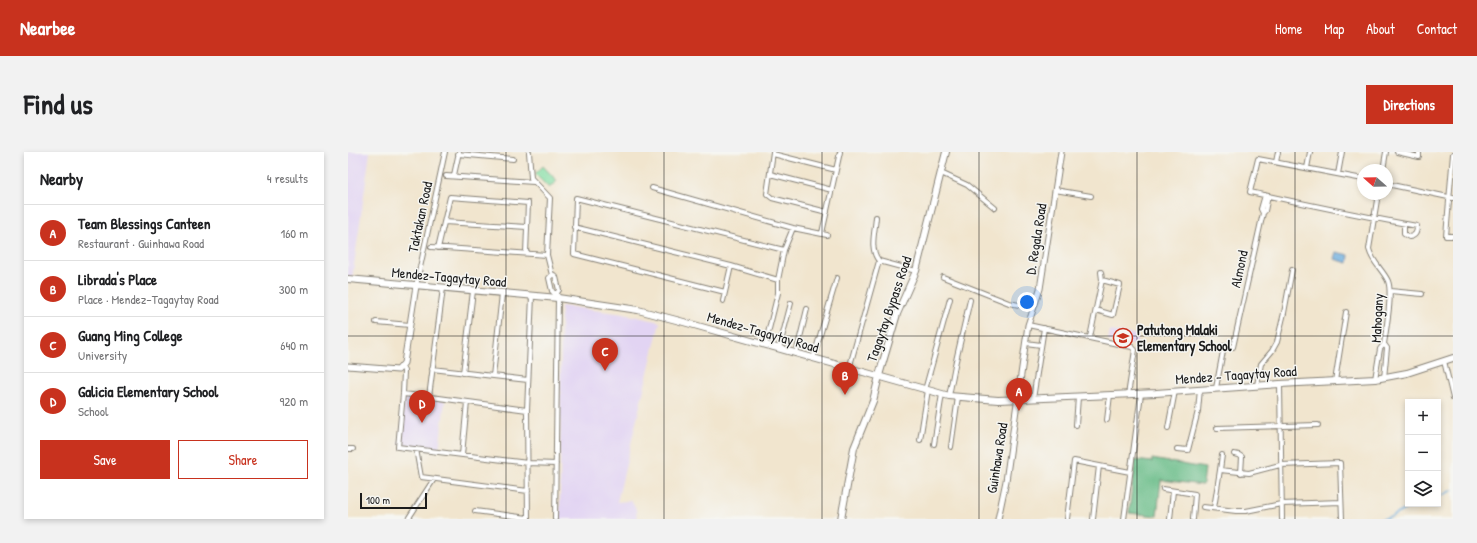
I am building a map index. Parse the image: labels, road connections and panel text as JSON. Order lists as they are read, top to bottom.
{
  "streets": {
    "main road": [
      "Mendez-Tagaytay Road",
      "Tagaytay Bypass Road",
      "Mendez–Tagaytay Road",
      "Mendez - Tagaytay Road"
    ],
    "street": [
      "Taktakan Road",
      "D. Regala Road",
      "Almond",
      "Mahogany",
      "Guinhawa Road"
    ]
  },
  "crossings": [
    ["Taktakan Road", "Mendez-Tagaytay Road"],
    ["D. Regala Road", "Mendez–Tagaytay Road"],
    ["D. Regala Road", "Mendez - Tagaytay Road"],
    ["D. Regala Road", "Guinhawa Road"],
    ["Almond", "Mendez - Tagaytay Road"],
    ["Mendez-Tagaytay Road", "Mendez–Tagaytay Road"],
    ["Tagaytay Bypass Road", "Mendez–Tagaytay Road"],
    ["Mahogany", "Mendez - Tagaytay Road"],
    ["Mendez–Tagaytay Road", "Mendez - Tagaytay Road"],
    ["Mendez–Tagaytay Road", "Guinhawa Road"],
    ["Mendez - Tagaytay Road", "Guinhawa Road"]
  ],
  "places": {
    "school or university": ["Patutong Malaki Elementary School"]
  },
  "scale_bar": "100 m",
  "north": "left",
  "page": {
    "header": "Nearbee",
    "nav": [
      "Home",
      "Map",
      "About",
      "Contact"
    ],
    "title": "Find us",
    "buttons": [
      "Directions",
      ["Save", "Share"]
    ],
    "heading": ["Nearby", "4 results"],
    "list": [
      {
        "mark": "A",
        "name": "Team Blessings Canteen",
        "note": "Restaurant · Guinhawa Road",
        "value": "160 m"
      },
      {
        "mark": "B",
        "name": "Librada's Place",
        "note": "Place · Mendez–Tagaytay Road",
        "value": "300 m"
      },
      {
        "mark": "C",
        "name": "Guang Ming College",
        "note": "University",
        "value": "640 m"
      },
      {
        "mark": "D",
        "name": "Galicia Elementary School",
        "note": "School",
        "value": "920 m"
      }
    ],
    "pins": [
      "C",
      "B",
      "A",
      "D"
    ],
    "map_buttons": ["+", "−"],
    "scale": "100 m"
  }
}
